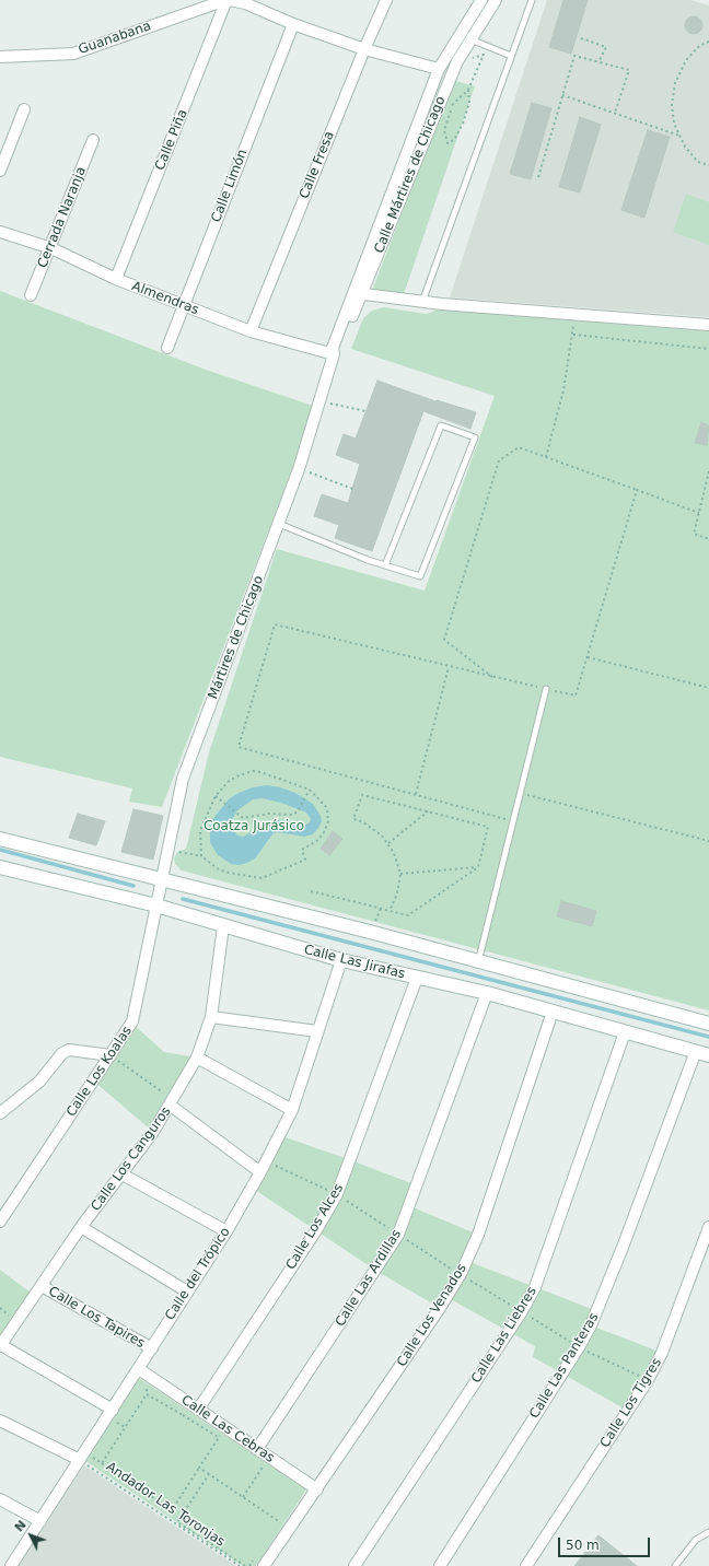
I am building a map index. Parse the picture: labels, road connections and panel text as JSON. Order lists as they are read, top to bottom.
{
  "streets": {
    "main road": ["Calle Las Jirafas"],
    "street": [
      "Guanabana",
      "Calle Piña",
      "Calle Fresa",
      "Calle Mártires de Chicago",
      "Calle Limón",
      "Cerrada Naranja",
      "Almendras",
      "Mártires de Chicago",
      "Calle Los Koalas",
      "Calle Los Canguros",
      "Calle Los Alces",
      "Calle del Trópico",
      "Calle Las Ardillas",
      "Calle Los Venados",
      "Calle Los Tapires",
      "Calle Las Liebres",
      "Calle Las Panteras",
      "Calle Los Tigres",
      "Calle Las Cebras"
    ],
    "path": ["Andador Las Toronjas"]
  },
  "crossings": [
    ["Guanabana", "Calle Piña"],
    ["Calle Piña", "Almendras"],
    ["Calle Fresa", "Almendras"],
    ["Calle Mártires de Chicago", "Almendras"],
    ["Calle Mártires de Chicago", "Mártires de Chicago"],
    ["Calle Limón", "Almendras"],
    ["Cerrada Naranja", "Almendras"],
    ["Mártires de Chicago", "Calle Los Koalas"],
    ["Calle Las Jirafas", "Calle Los Koalas"],
    ["Calle Las Jirafas", "Calle Los Canguros"],
    ["Calle Las Jirafas", "Calle Los Alces"],
    ["Calle Las Jirafas", "Calle del Trópico"],
    ["Calle Las Jirafas", "Calle Las Ardillas"],
    ["Calle Las Jirafas", "Calle Los Venados"],
    ["Calle Las Jirafas", "Calle Las Liebres"],
    ["Calle Las Jirafas", "Calle Las Panteras"],
    ["Calle Los Canguros", "Calle Los Tapires"],
    ["Calle Los Alces", "Calle Las Cebras"],
    ["Calle del Trópico", "Calle Los Tapires"],
    ["Calle del Trópico", "Calle Las Cebras"],
    ["Calle del Trópico", "Andador Las Toronjas"],
    ["Calle Las Ardillas", "Calle Las Cebras"],
    ["Calle Los Venados", "Calle Las Cebras"]
  ],
  "parks": ["Coatza Jurásico"],
  "scale_bar": "50 m",
  "north": "top left"
}
